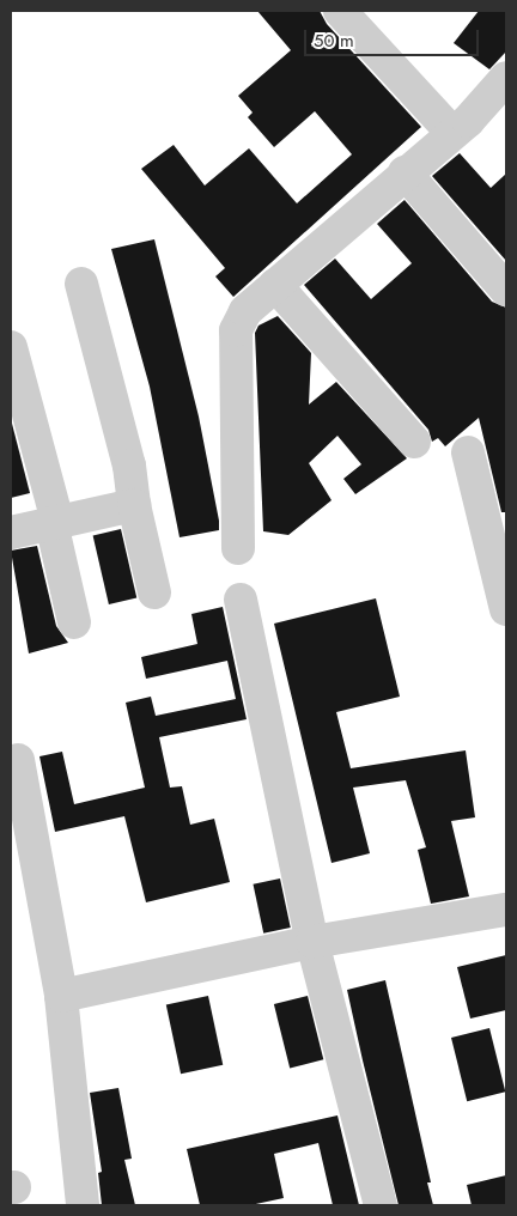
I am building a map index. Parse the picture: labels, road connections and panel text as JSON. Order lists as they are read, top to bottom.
{
  "scale_bar": "50 m"
}
